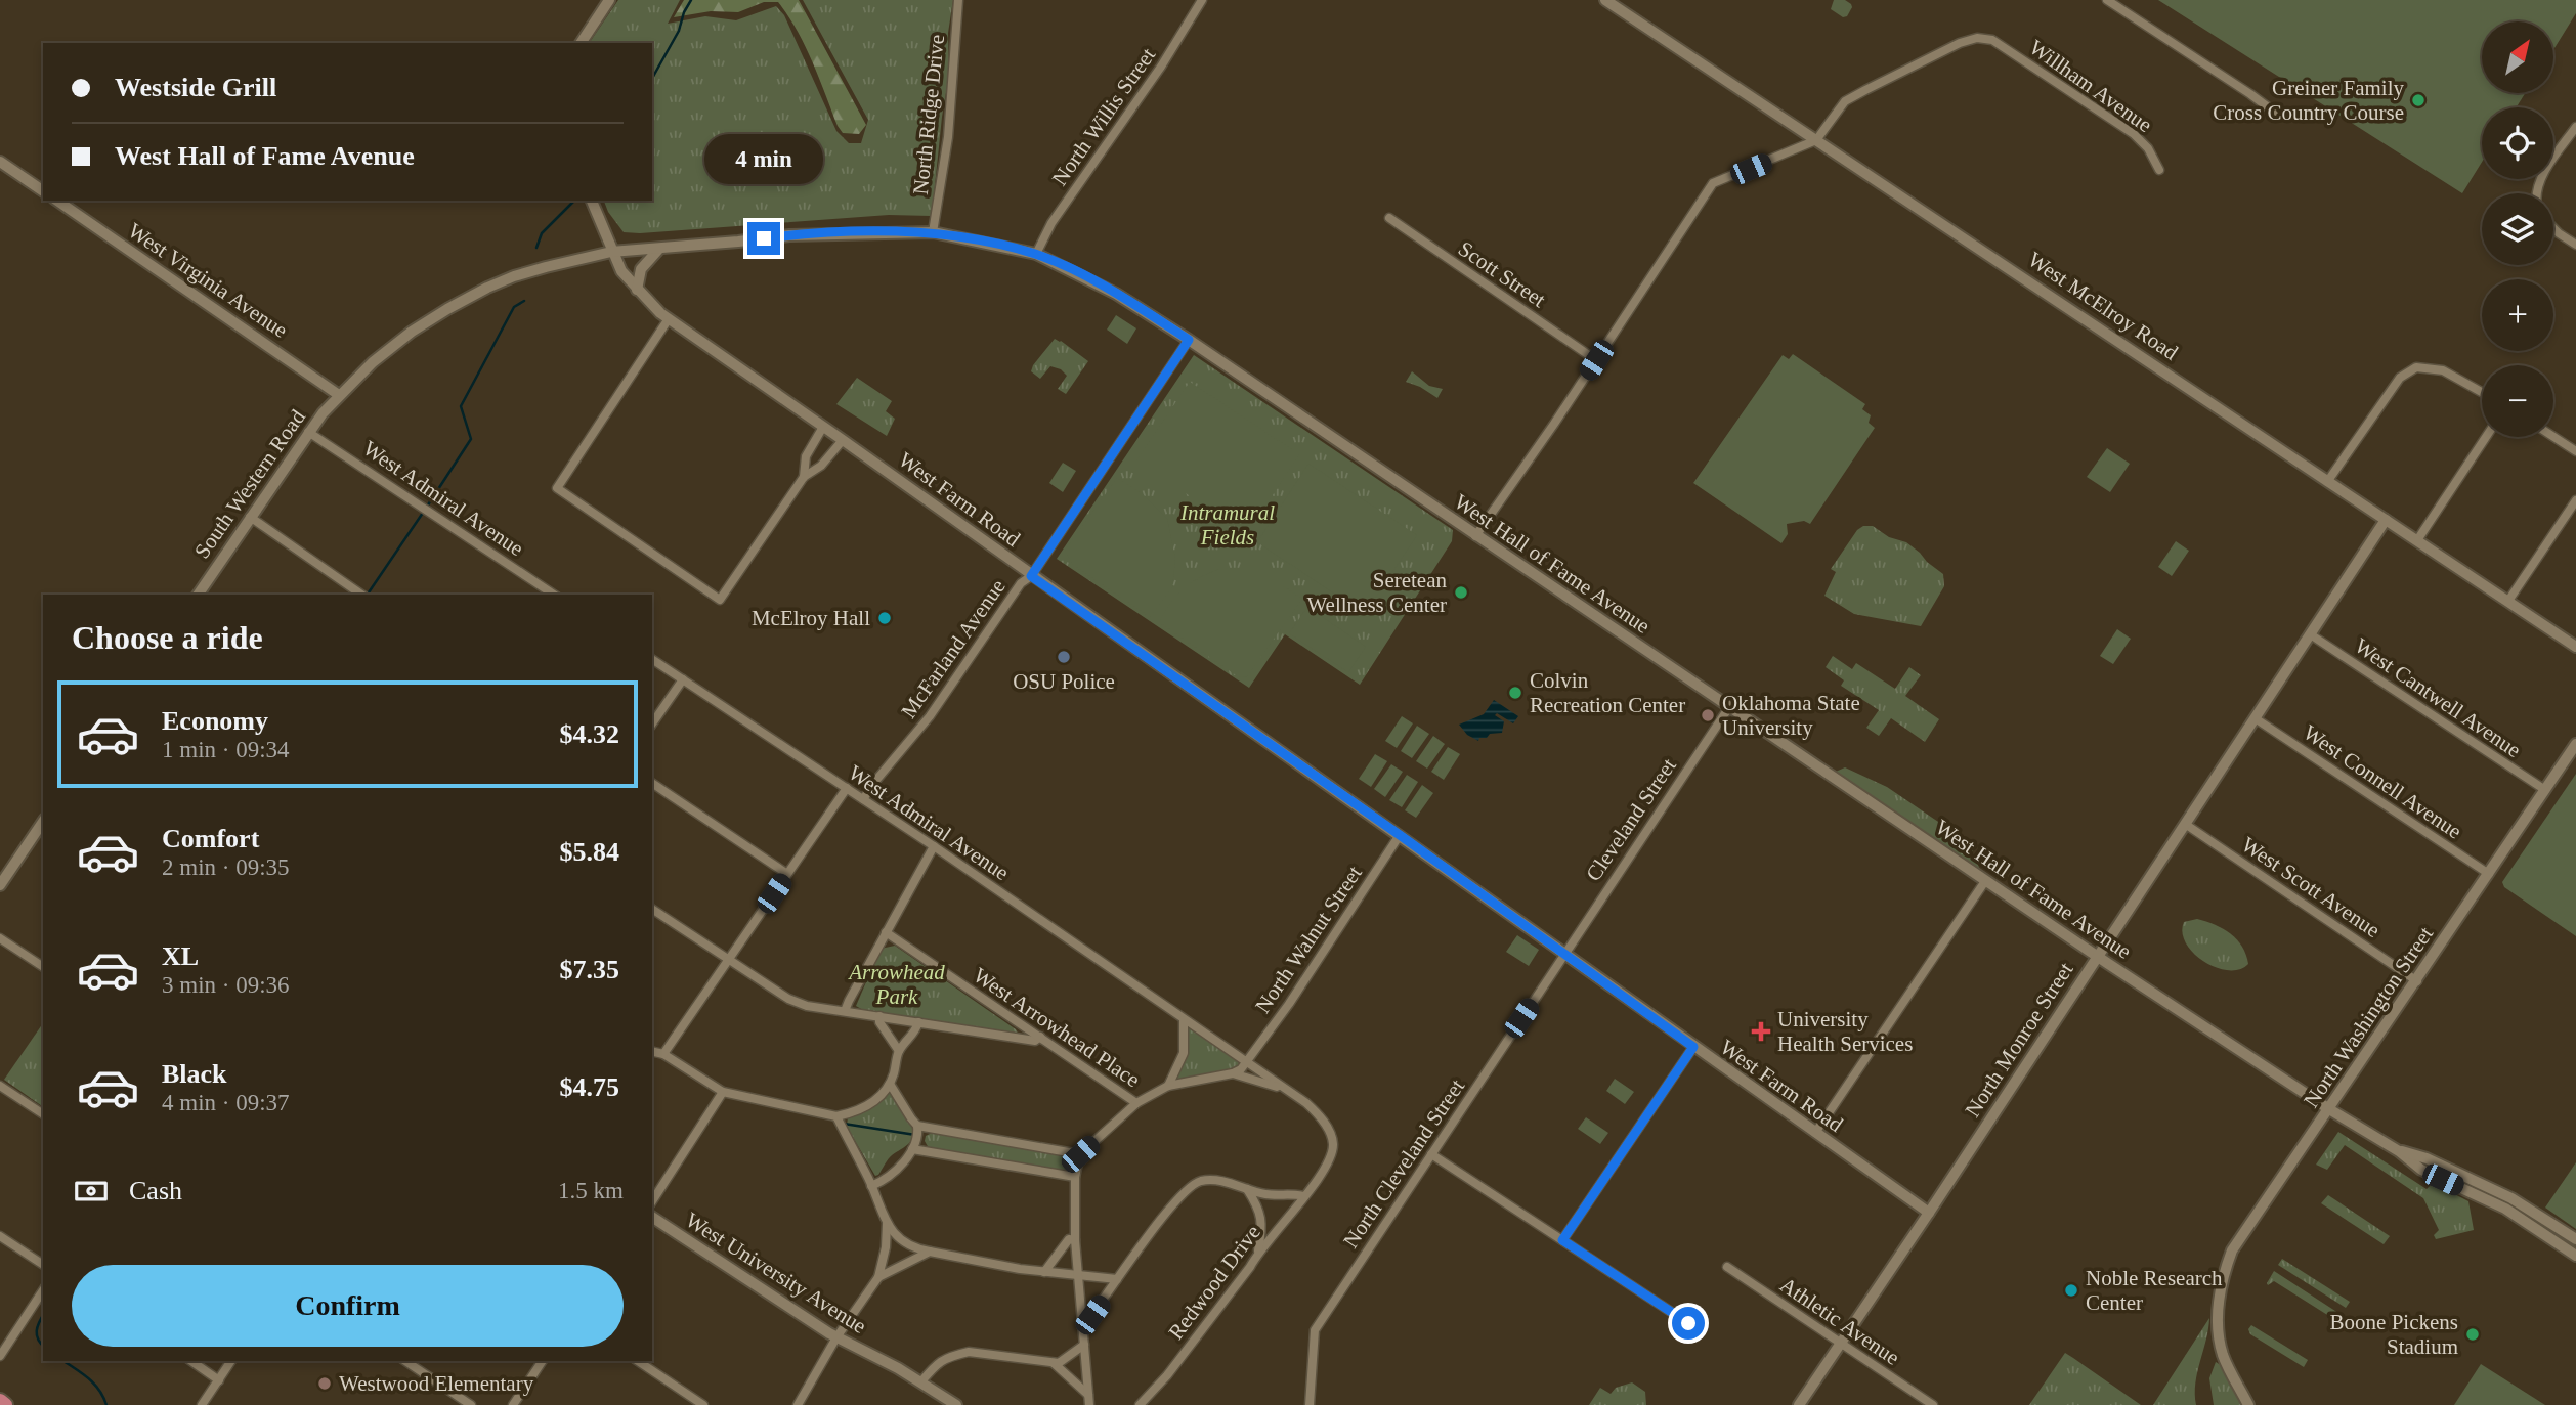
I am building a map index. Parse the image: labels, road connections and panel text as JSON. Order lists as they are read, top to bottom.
{
  "streets": {
    "street": [
      "Willham Avenue",
      "North Ridge Drive",
      "North Willis Street",
      "Scott Street",
      "West Virginia Avenue",
      "West McElroy Road",
      "South Western Road",
      "West Admiral Avenue",
      "West Farm Road",
      "West Hall of Fame Avenue",
      "McFarland Avenue",
      "West Cantwell Avenue",
      "West Connell Avenue",
      "Cleveland Street",
      "West Scott Avenue",
      "North Walnut Street",
      "North Washington Street",
      "West Arrowhead Place",
      "North Monroe Street",
      "North Cleveland Street",
      "West University Avenue",
      "Redwood Drive",
      "Athletic Avenue"
    ]
  },
  "crossings": [
    ["Willham Avenue", "West McElroy Road"],
    ["North Ridge Drive", "West Hall of Fame Avenue"],
    ["North Willis Street", "West Hall of Fame Avenue"],
    ["West Virginia Avenue", "South Western Road"],
    ["West McElroy Road", "North Monroe Street"],
    ["South Western Road", "West Admiral Avenue"],
    ["South Western Road", "West Farm Road"],
    ["South Western Road", "West Hall of Fame Avenue"],
    ["West Admiral Avenue", "McFarland Avenue"],
    ["West Admiral Avenue", "North Walnut Street"],
    ["West Admiral Avenue", "Redwood Drive"],
    ["West Farm Road", "West Hall of Fame Avenue"],
    ["West Farm Road", "McFarland Avenue"],
    ["West Farm Road", "Cleveland Street"],
    ["West Farm Road", "North Walnut Street"],
    ["West Farm Road", "North Monroe Street"],
    ["West Farm Road", "North Cleveland Street"],
    ["West Hall of Fame Avenue", "McFarland Avenue"],
    ["West Hall of Fame Avenue", "Cleveland Street"],
    ["West Hall of Fame Avenue", "North Washington Street"],
    ["West Hall of Fame Avenue", "North Monroe Street"],
    ["West Cantwell Avenue", "North Washington Street"],
    ["West Cantwell Avenue", "North Monroe Street"],
    ["West Connell Avenue", "North Washington Street"],
    ["West Connell Avenue", "North Monroe Street"],
    ["Cleveland Street", "North Cleveland Street"],
    ["West Scott Avenue", "North Washington Street"],
    ["West Scott Avenue", "North Monroe Street"],
    ["North Monroe Street", "Athletic Avenue"]
  ],
  "parks": ["Intramural Fields", "Arrowhead Park"],
  "places": {
    "other": [
      "Greiner Family Cross Country Course",
      "Seretean Wellness Center",
      "McElroy Hall",
      "OSU Police",
      "Colvin Recreation Center",
      "Oklahoma State University",
      "Noble Research Center",
      "Boone Pickens Stadium",
      "Westwood Elementary"
    ],
    "health": ["University Health Services"]
  },
  "north": "top right",
  "page": {
    "map_buttons": ["+", "−"],
    "banner": ["Westside Grill", "West Hall of Fame Avenue"],
    "bubble": "4 min",
    "heading": "Choose a ride",
    "list": [
      {
        "name": "Economy",
        "note": "1 min · 09:34",
        "value": "$4.32"
      },
      {
        "name": "Comfort",
        "note": "2 min · 09:35",
        "value": "$5.84"
      },
      {
        "name": "XL",
        "note": "3 min · 09:36",
        "value": "$7.35"
      },
      {
        "name": "Black",
        "note": "4 min · 09:37",
        "value": "$4.75"
      }
    ],
    "pay": ["Cash", "1.5 km"],
    "buttons": "Confirm"
  }
}
